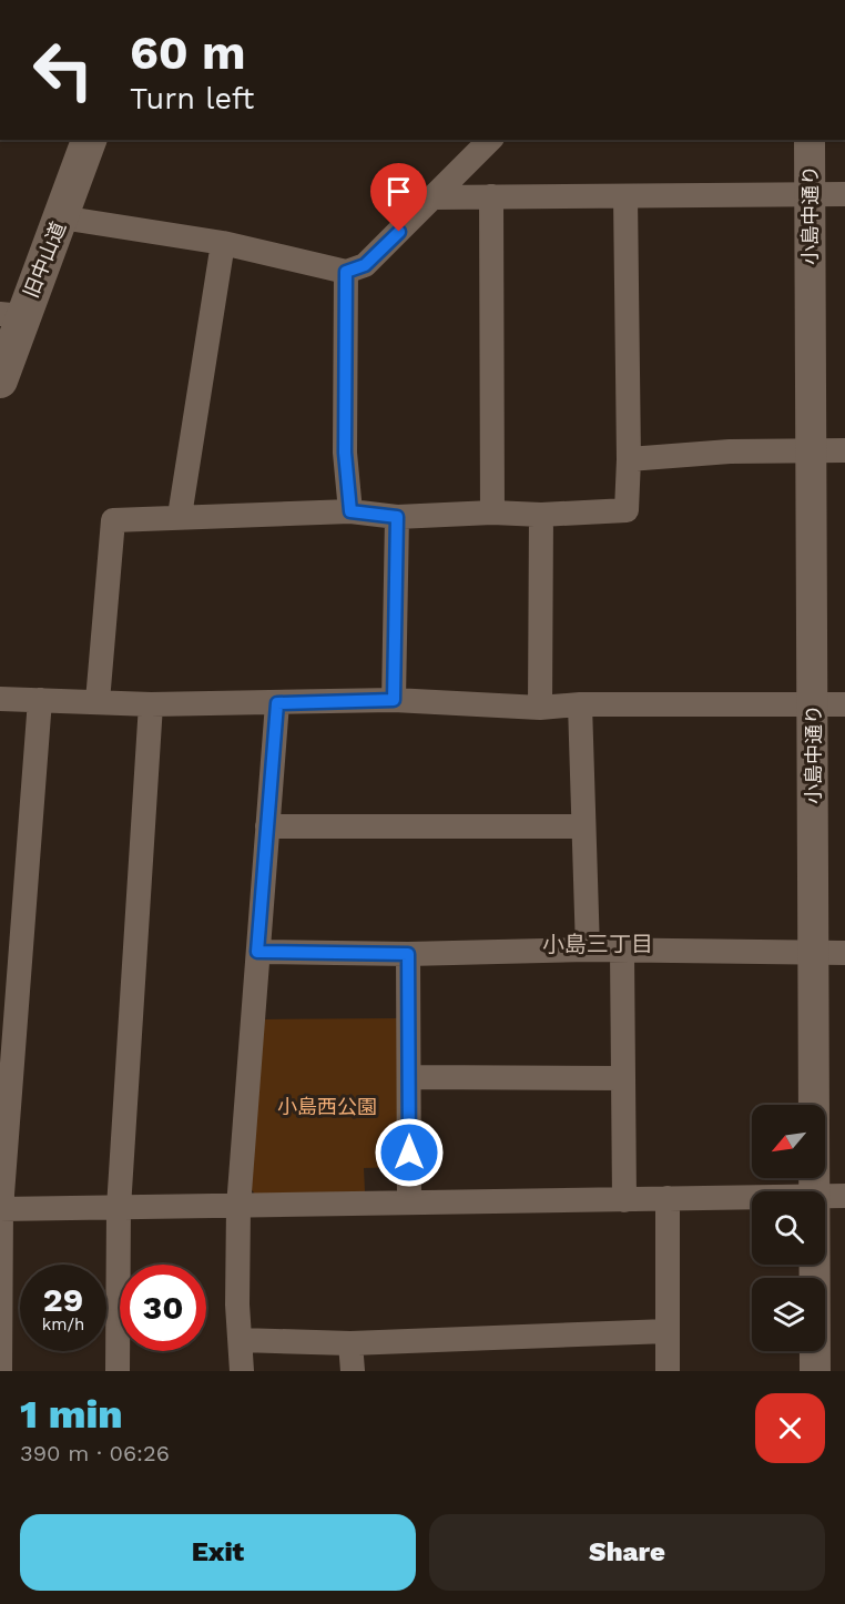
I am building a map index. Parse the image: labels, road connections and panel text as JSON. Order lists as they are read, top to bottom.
{
  "streets": {
    "main road": ["旧中山道"],
    "street": ["小島中通り"]
  },
  "districts": ["小島三丁目"],
  "parks": ["小島西公園"],
  "north": "bottom left",
  "page": {
    "turn": ["60 m", "Turn left"],
    "speed": "29 km/h",
    "limit": "30",
    "heading": ["1 min", "390 m · 06:26"],
    "buttons": ["Exit", "Share"]
  }
}
